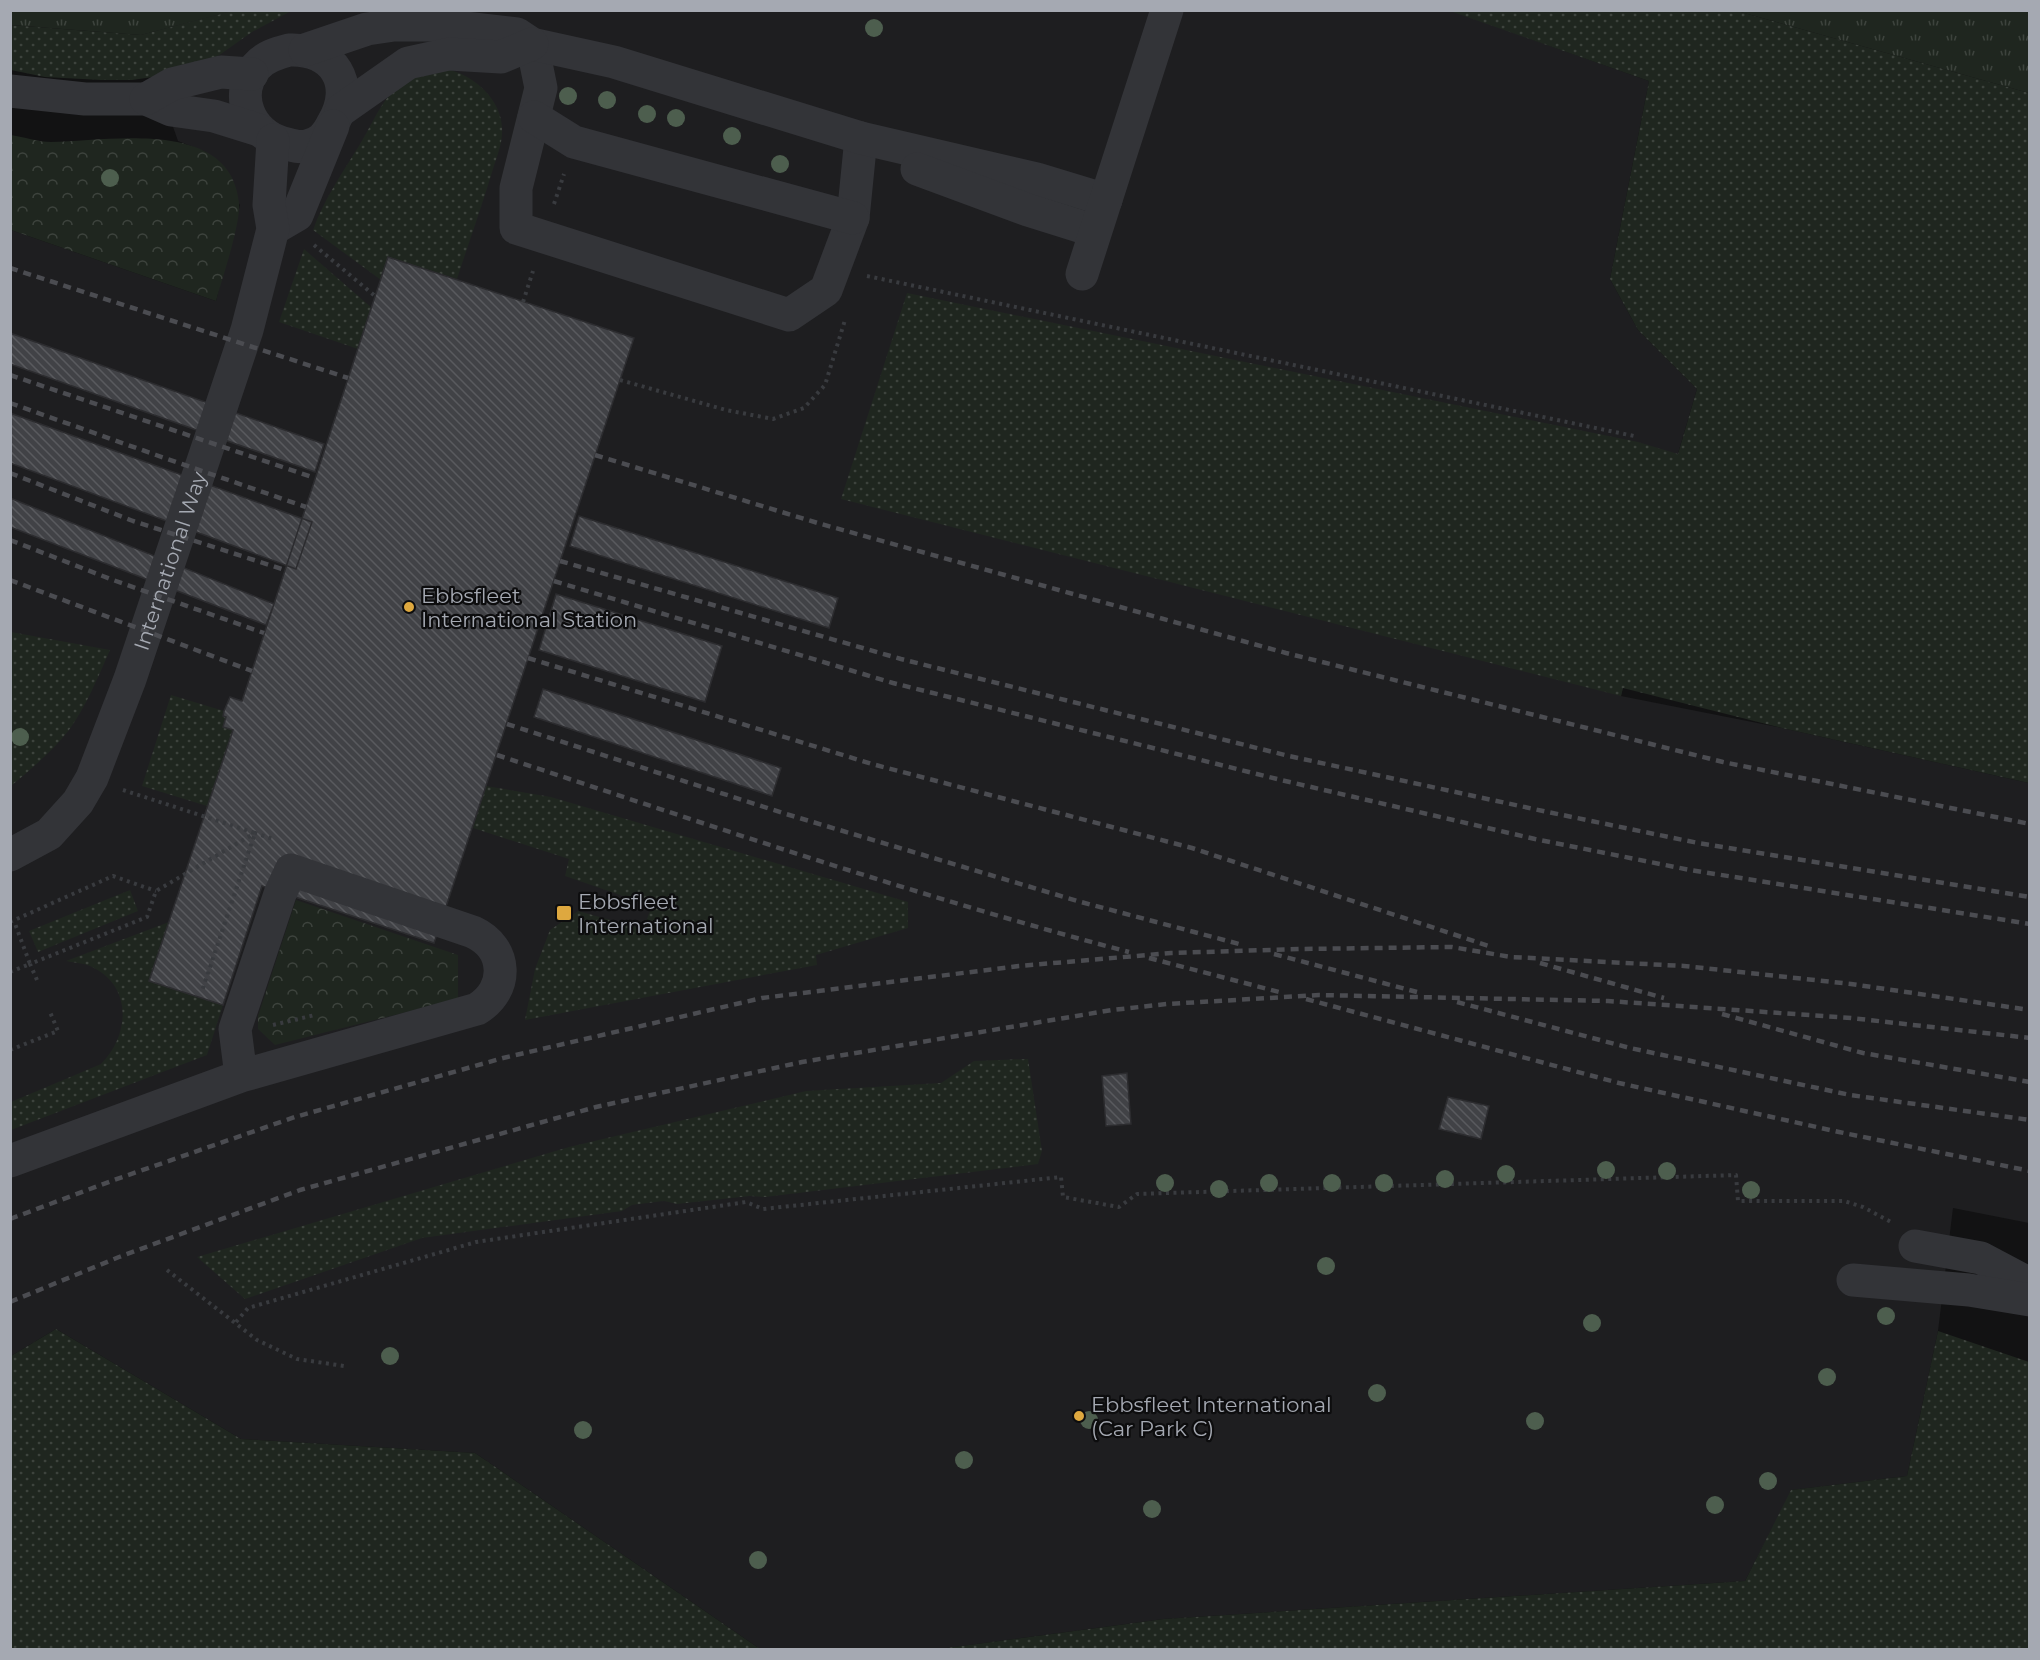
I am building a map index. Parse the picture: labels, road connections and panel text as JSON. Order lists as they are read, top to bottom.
{
  "streets": {
    "street": ["International Way"]
  },
  "places": {
    "other": ["Ebbsfleet International Station", "Ebbsfleet International (Car Park C)"],
    "transit": ["Ebbsfleet International"]
  }
}
